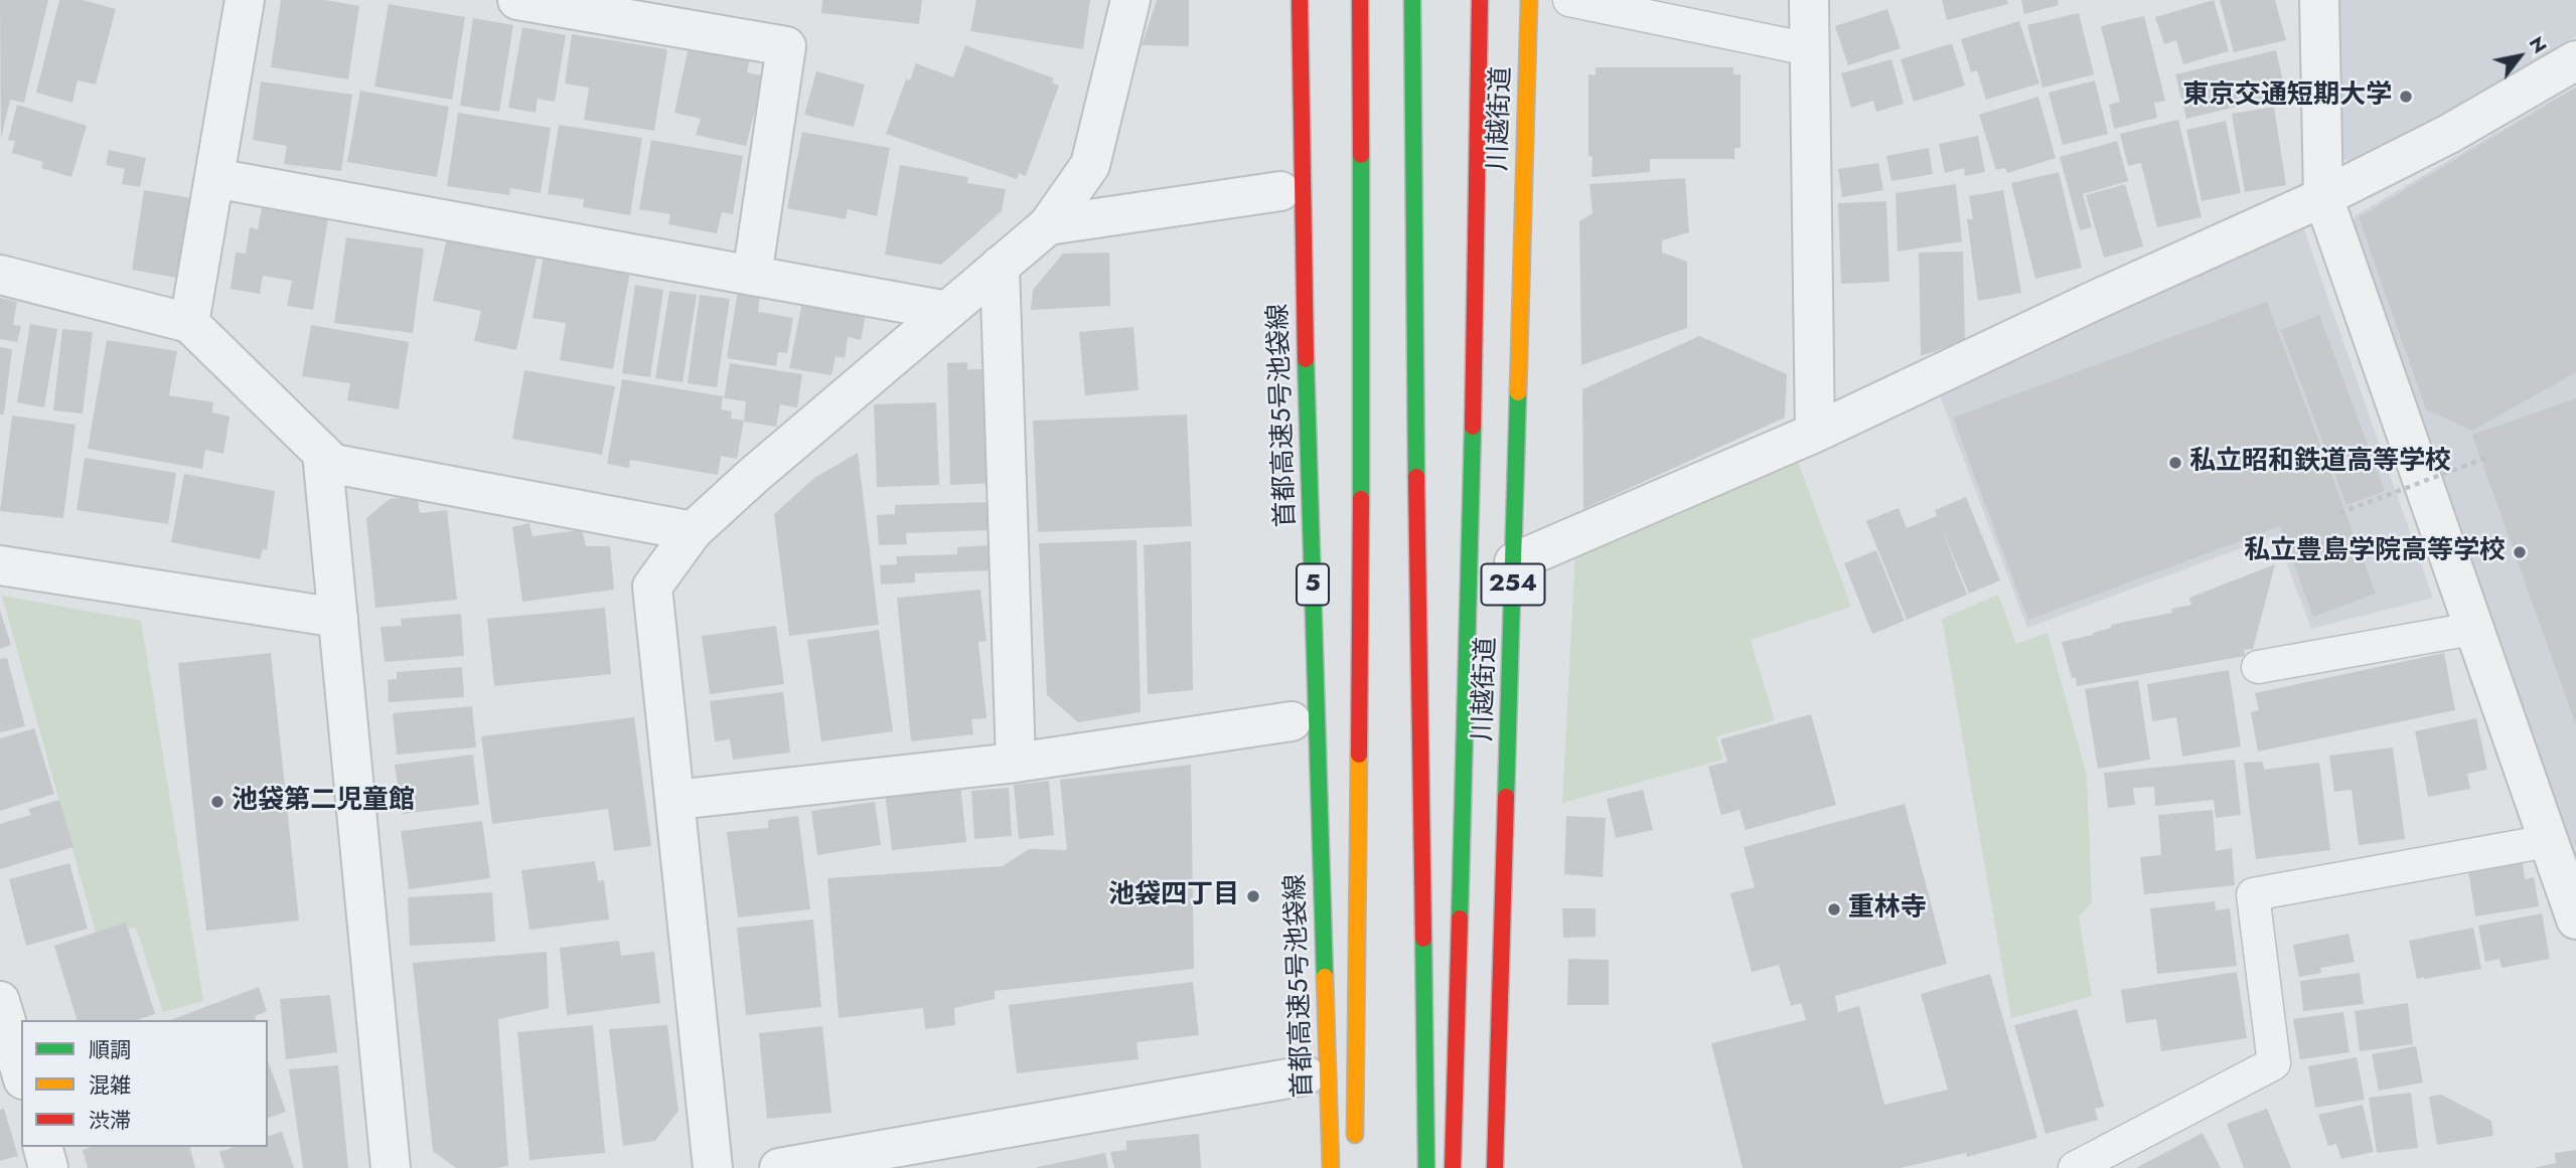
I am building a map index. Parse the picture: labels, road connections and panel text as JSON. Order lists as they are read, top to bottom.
{
  "streets": {
    "highway": [
      "川越街道",
      "首都高速5号池袋線",
      "5",
      "254"
    ]
  },
  "places": [
    "東京交通短期大学",
    "私立昭和鉄道高等学校",
    "私立豊島学院高等学校",
    "池袋第二児童館",
    "池袋四丁目",
    "重林寺"
  ],
  "legend": ["順調", "混雑", "渋滞"],
  "north": "top right"
}
